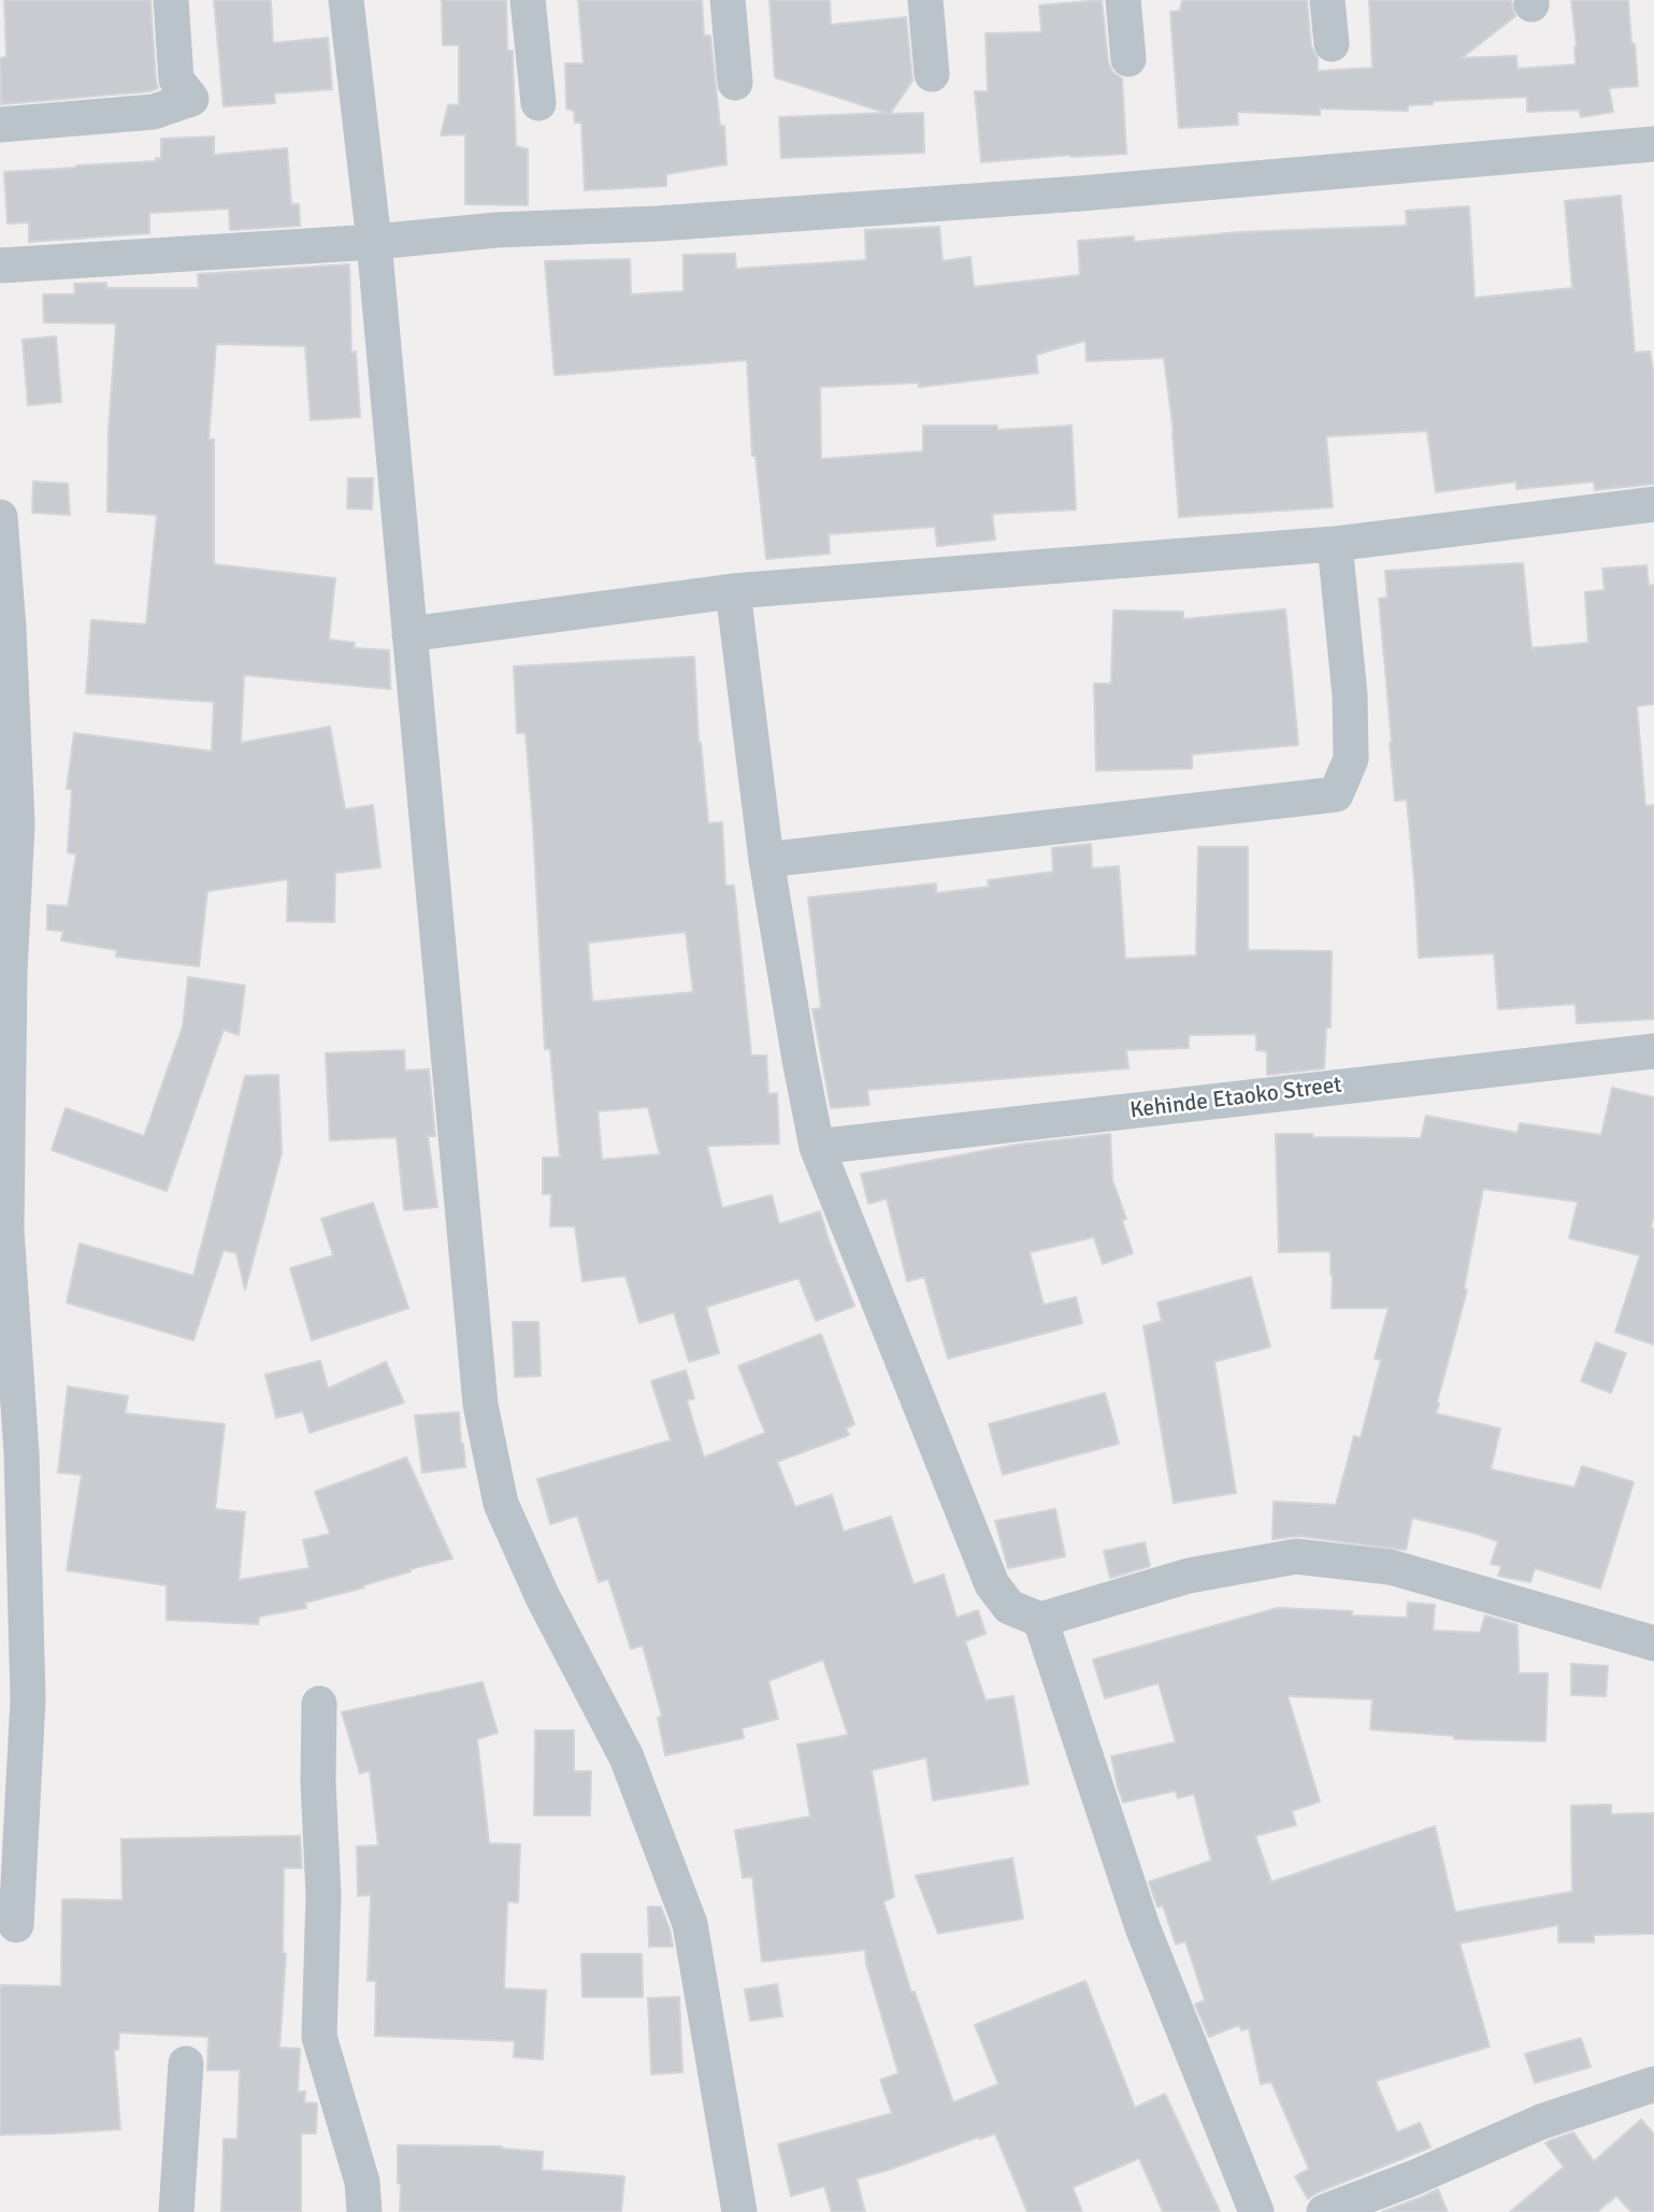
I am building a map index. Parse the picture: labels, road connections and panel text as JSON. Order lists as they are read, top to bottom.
{
  "streets": {
    "street": ["Kehinde Etaoko Street"]
  }
}
